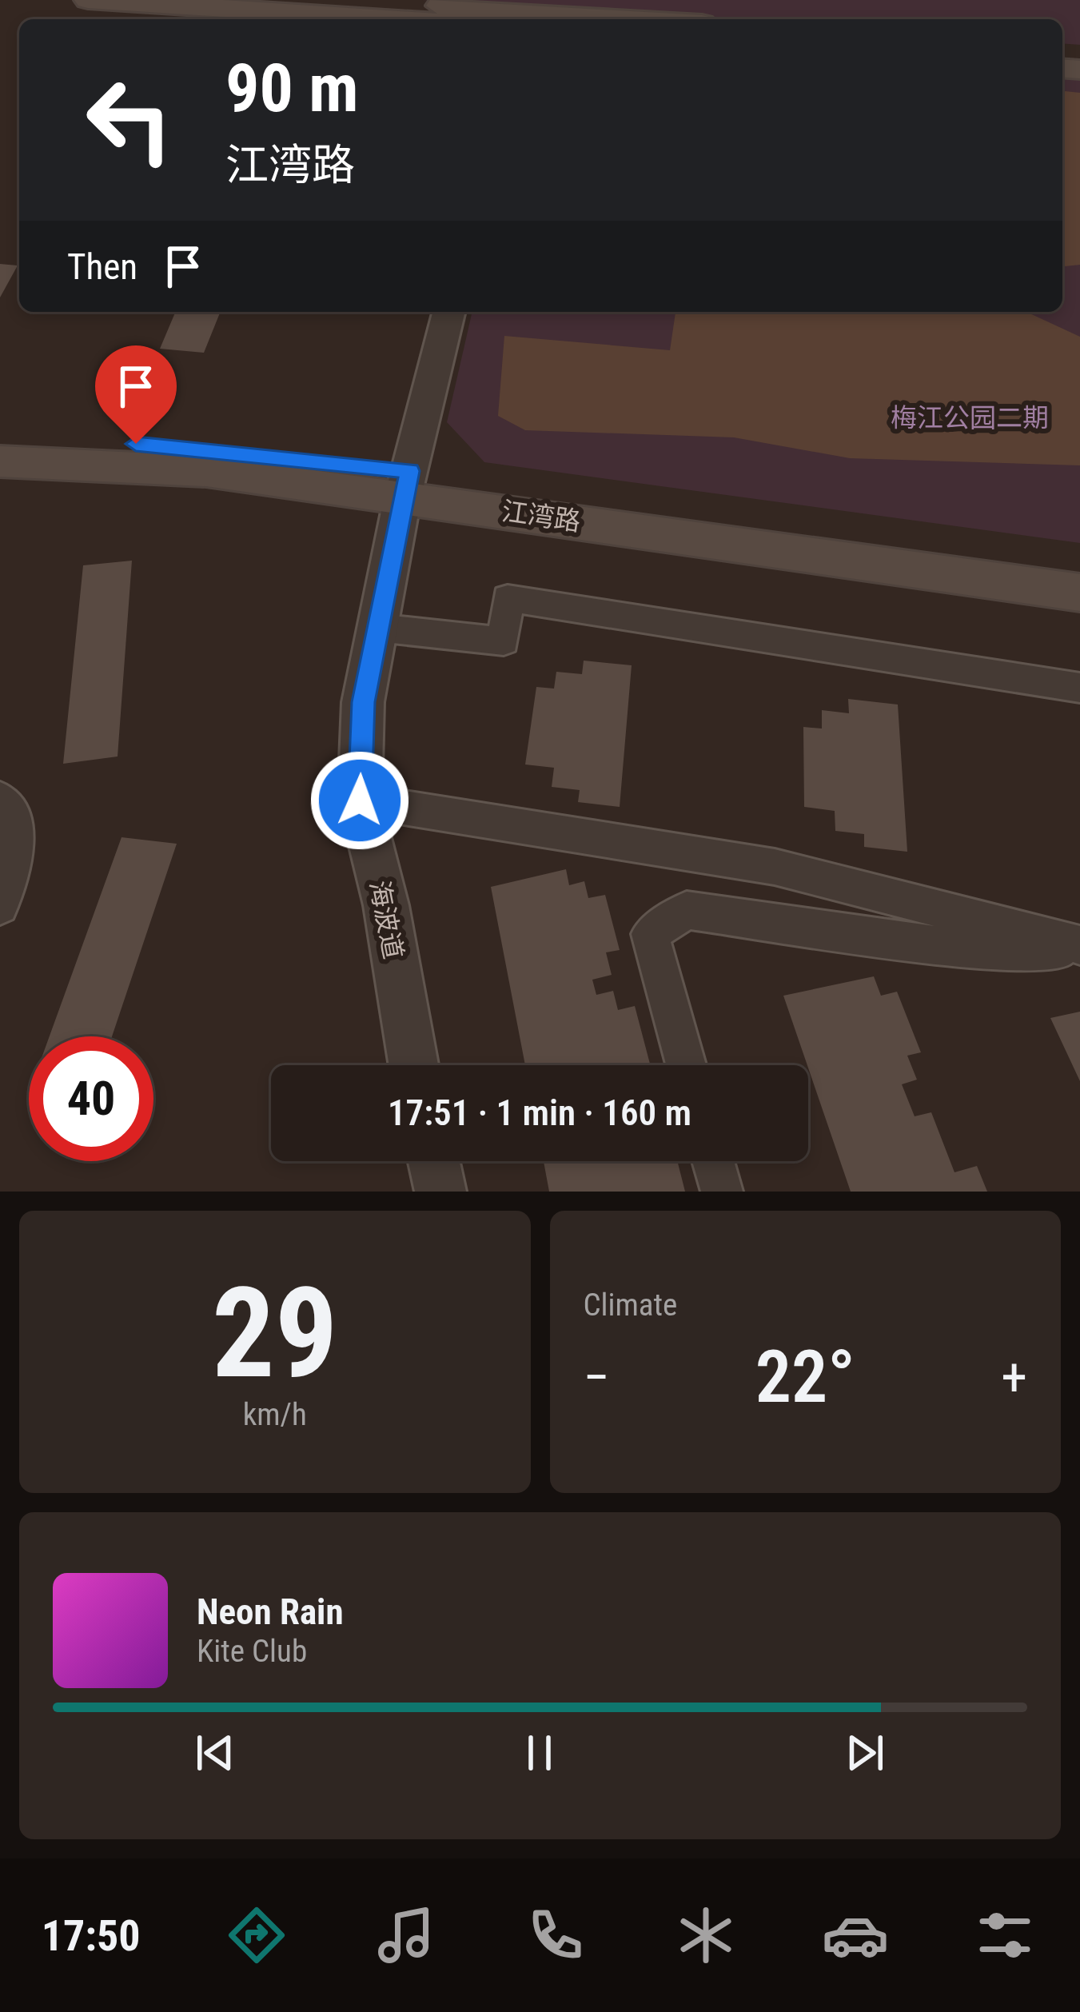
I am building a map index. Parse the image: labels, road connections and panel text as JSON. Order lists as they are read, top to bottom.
{
  "streets": {
    "main road": ["江湾路"],
    "street": ["海波道"]
  },
  "crossings": [
    ["江湾路", "海波道"]
  ],
  "parks": ["梅江公园二期"],
  "page": {
    "turn": ["90 m", "江湾路"],
    "then": "Then",
    "limit": "40",
    "trip": "17:51 · 1 min · 160 m",
    "tile": [
      ["29", "km/h"],
      "Climate"
    ],
    "heat": ["−", "22°", "+"],
    "song": ["Neon Rain", "Kite Club"],
    "tabs": "17:50"
  }
}
